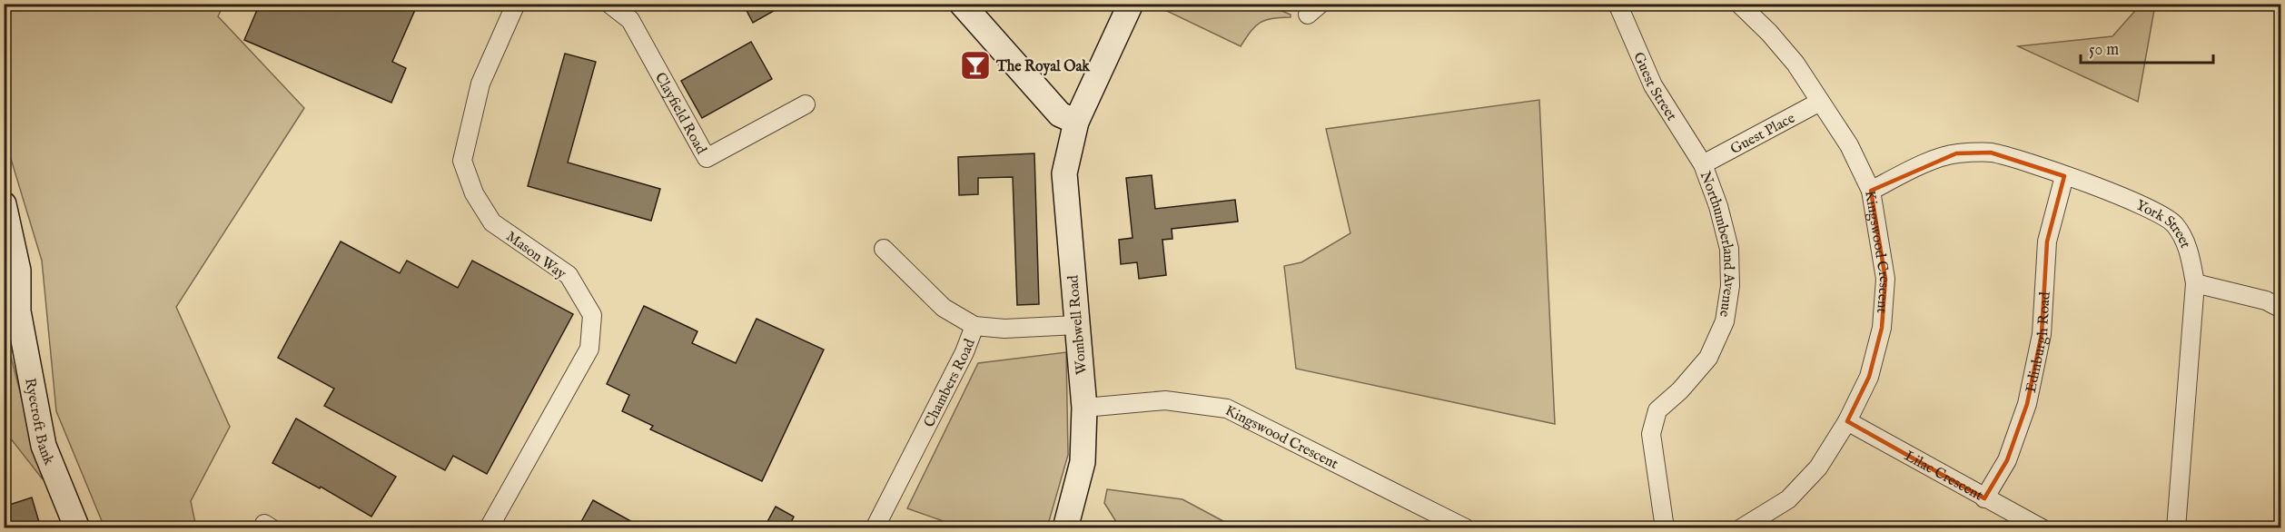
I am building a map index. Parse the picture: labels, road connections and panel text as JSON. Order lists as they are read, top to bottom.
{
  "streets": {
    "main road": ["Wombwell Road", "Ryecroft Bank"],
    "street": [
      "Guest Street",
      "Clayfield Road",
      "Guest Place",
      "York Street",
      "Northumberland Avenue",
      "Kingswood Crescent",
      "Mason Way",
      "Edinburgh Road",
      "Chambers Road",
      "Lilac Crescent"
    ]
  },
  "crossings": [
    ["Guest Street", "Guest Place"],
    ["Guest Street", "Northumberland Avenue"],
    ["Guest Place", "Northumberland Avenue"],
    ["Guest Place", "Kingswood Crescent"],
    ["York Street", "Kingswood Crescent"],
    ["York Street", "Edinburgh Road"],
    ["Kingswood Crescent", "Wombwell Road"],
    ["Kingswood Crescent", "Lilac Crescent"],
    ["Wombwell Road", "Chambers Road"],
    ["Edinburgh Road", "Lilac Crescent"]
  ],
  "places": {
    "bar": ["The Royal Oak"]
  },
  "scale_bar": "50 m"
}
